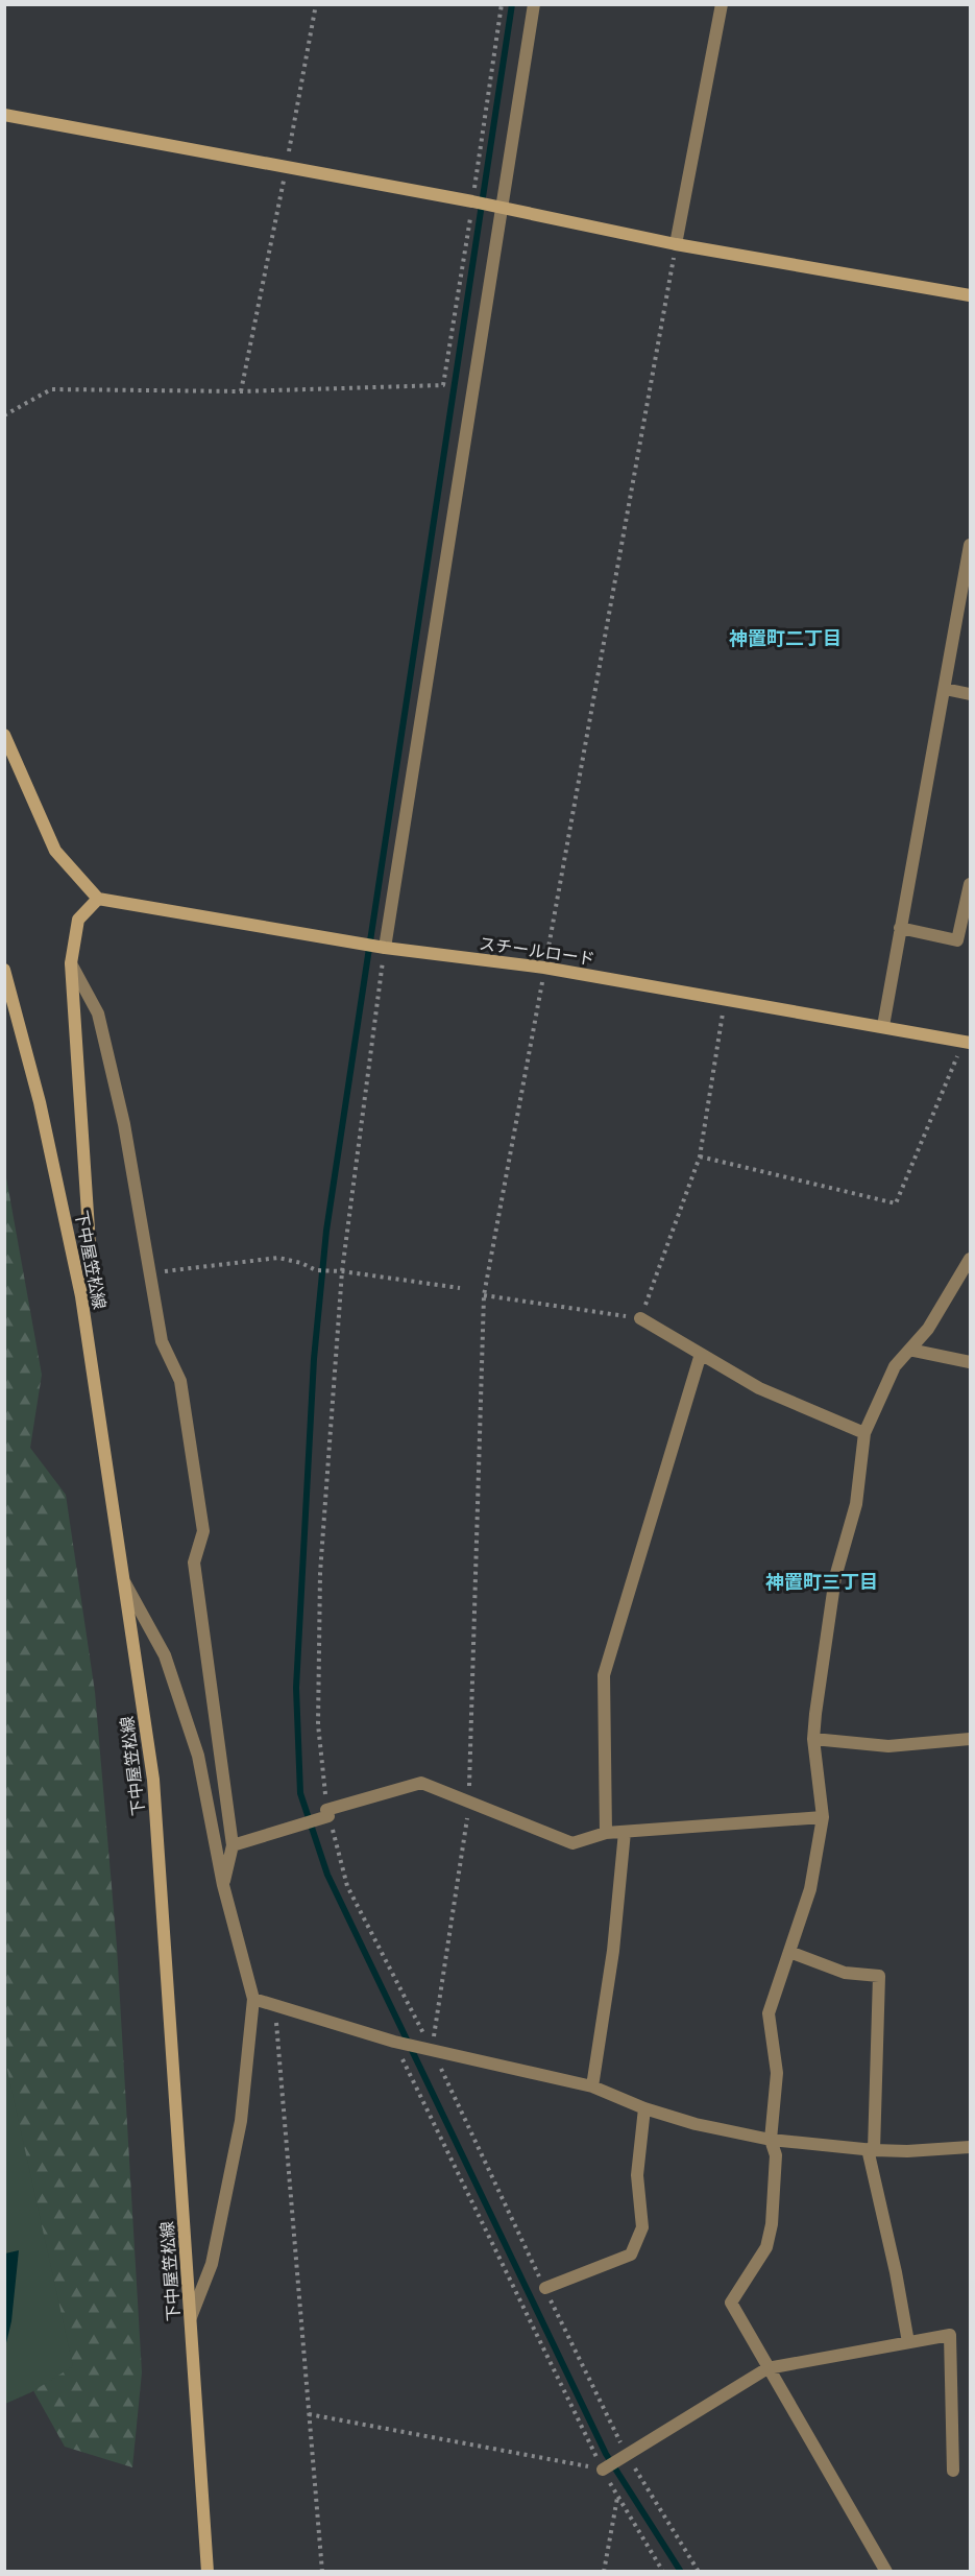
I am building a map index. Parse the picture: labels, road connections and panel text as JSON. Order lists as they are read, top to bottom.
{
  "streets": {
    "street": ["スチールロード", "下中屋笠松線"]
  },
  "districts": ["神置町二丁目", "神置町三丁目"]
}
